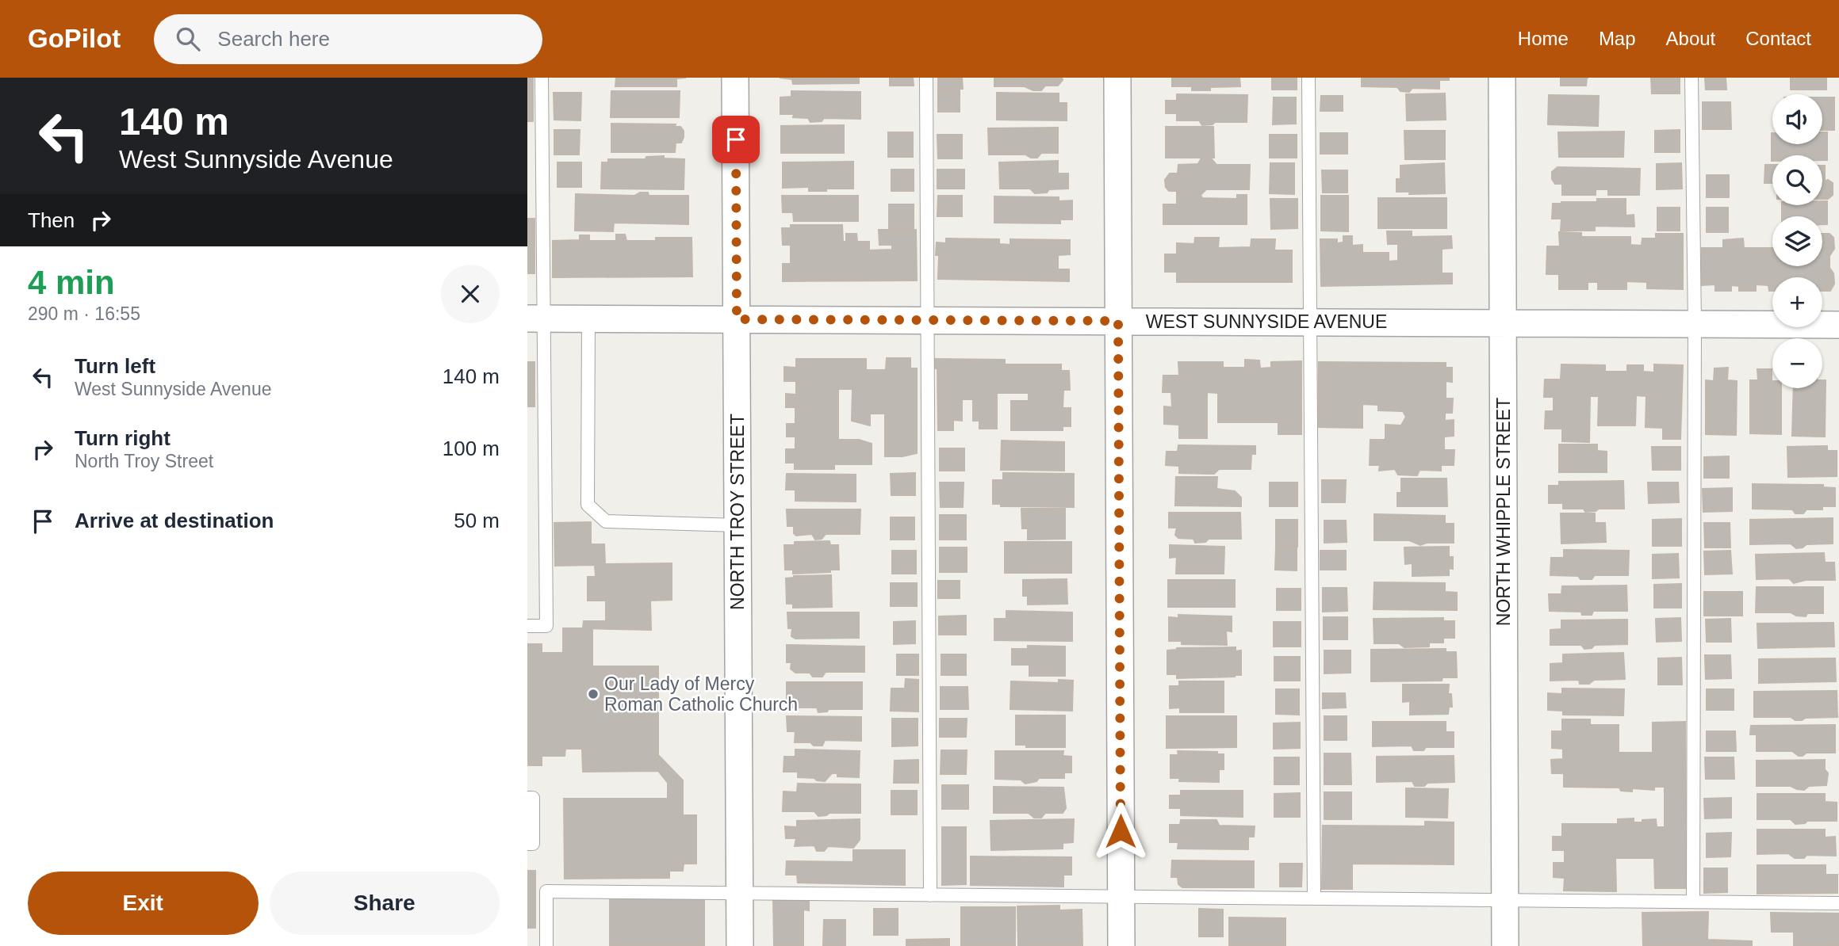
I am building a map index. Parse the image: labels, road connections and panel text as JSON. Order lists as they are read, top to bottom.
{
  "streets": {
    "street": ["WEST SUNNYSIDE AVENUE", "NORTH TROY STREET", "NORTH WHIPPLE STREET"]
  },
  "crossings": [
    ["WEST SUNNYSIDE AVENUE", "NORTH TROY STREET"],
    ["WEST SUNNYSIDE AVENUE", "NORTH WHIPPLE STREET"]
  ],
  "places": ["Our Lady of Mercy Roman Catholic Church"],
  "page": {
    "header": "GoPilot",
    "search": "Search here",
    "nav": [
      "Home",
      "Map",
      "About",
      "Contact"
    ],
    "turn": ["140 m", "West Sunnyside Avenue"],
    "map_buttons": ["+", "−"],
    "then": "Then",
    "heading": ["4 min", "290 m · 16:55"],
    "list": [
      {
        "name": "Turn left",
        "note": "West Sunnyside Avenue",
        "value": "140 m"
      },
      {
        "name": "Turn right",
        "note": "North Troy Street",
        "value": "100 m"
      },
      {
        "name": "Arrive at destination",
        "value": "50 m"
      }
    ],
    "buttons": ["Exit", "Share"]
  }
}
